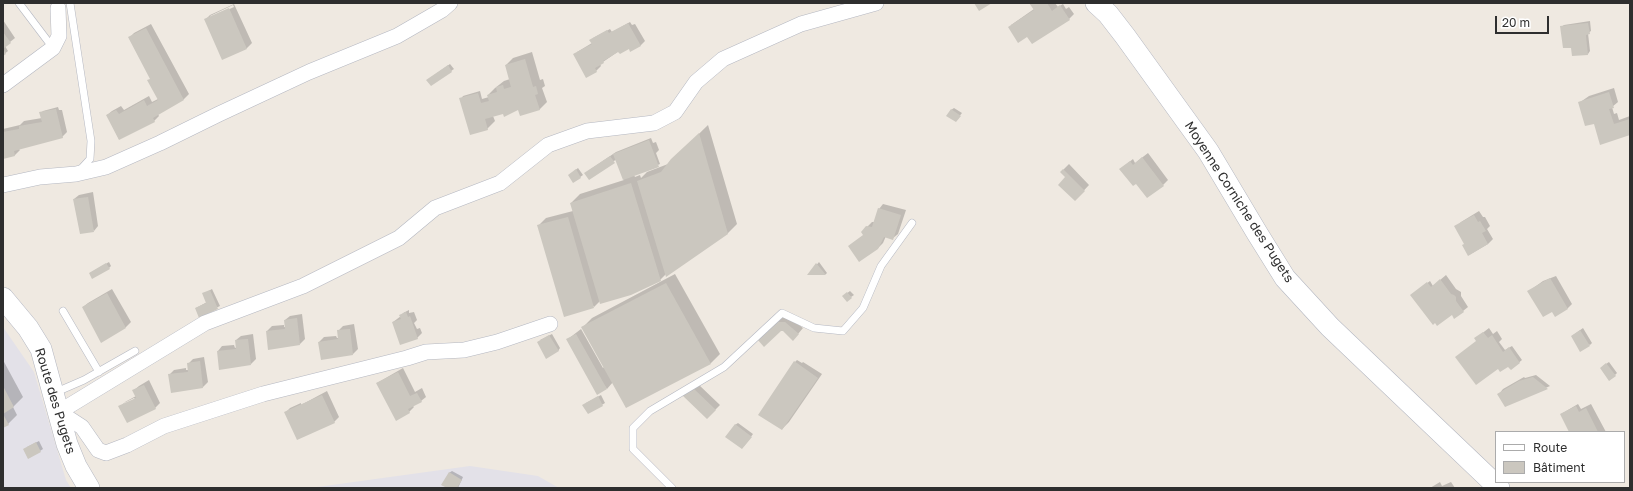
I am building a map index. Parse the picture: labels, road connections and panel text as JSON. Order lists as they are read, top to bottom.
{
  "streets": {
    "street": ["Moyenne Corniche des Pugets", "Route des Pugets"]
  },
  "legend": ["Route", "Bâtiment"],
  "scale_bar": "20 m"
}
